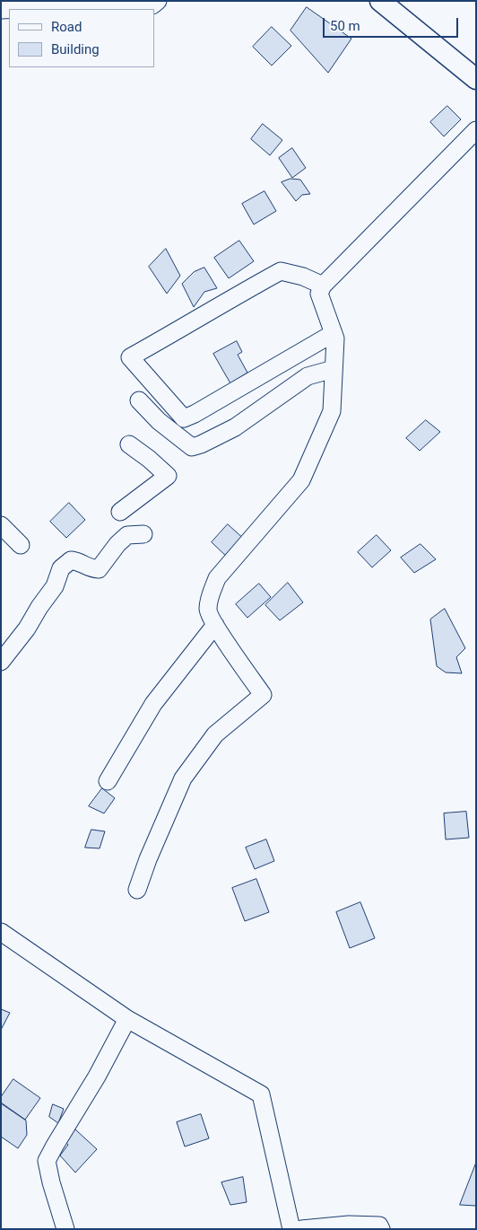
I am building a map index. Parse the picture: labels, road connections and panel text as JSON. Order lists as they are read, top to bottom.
{
  "legend": ["Road", "Building"],
  "scale_bar": "50 m"
}
